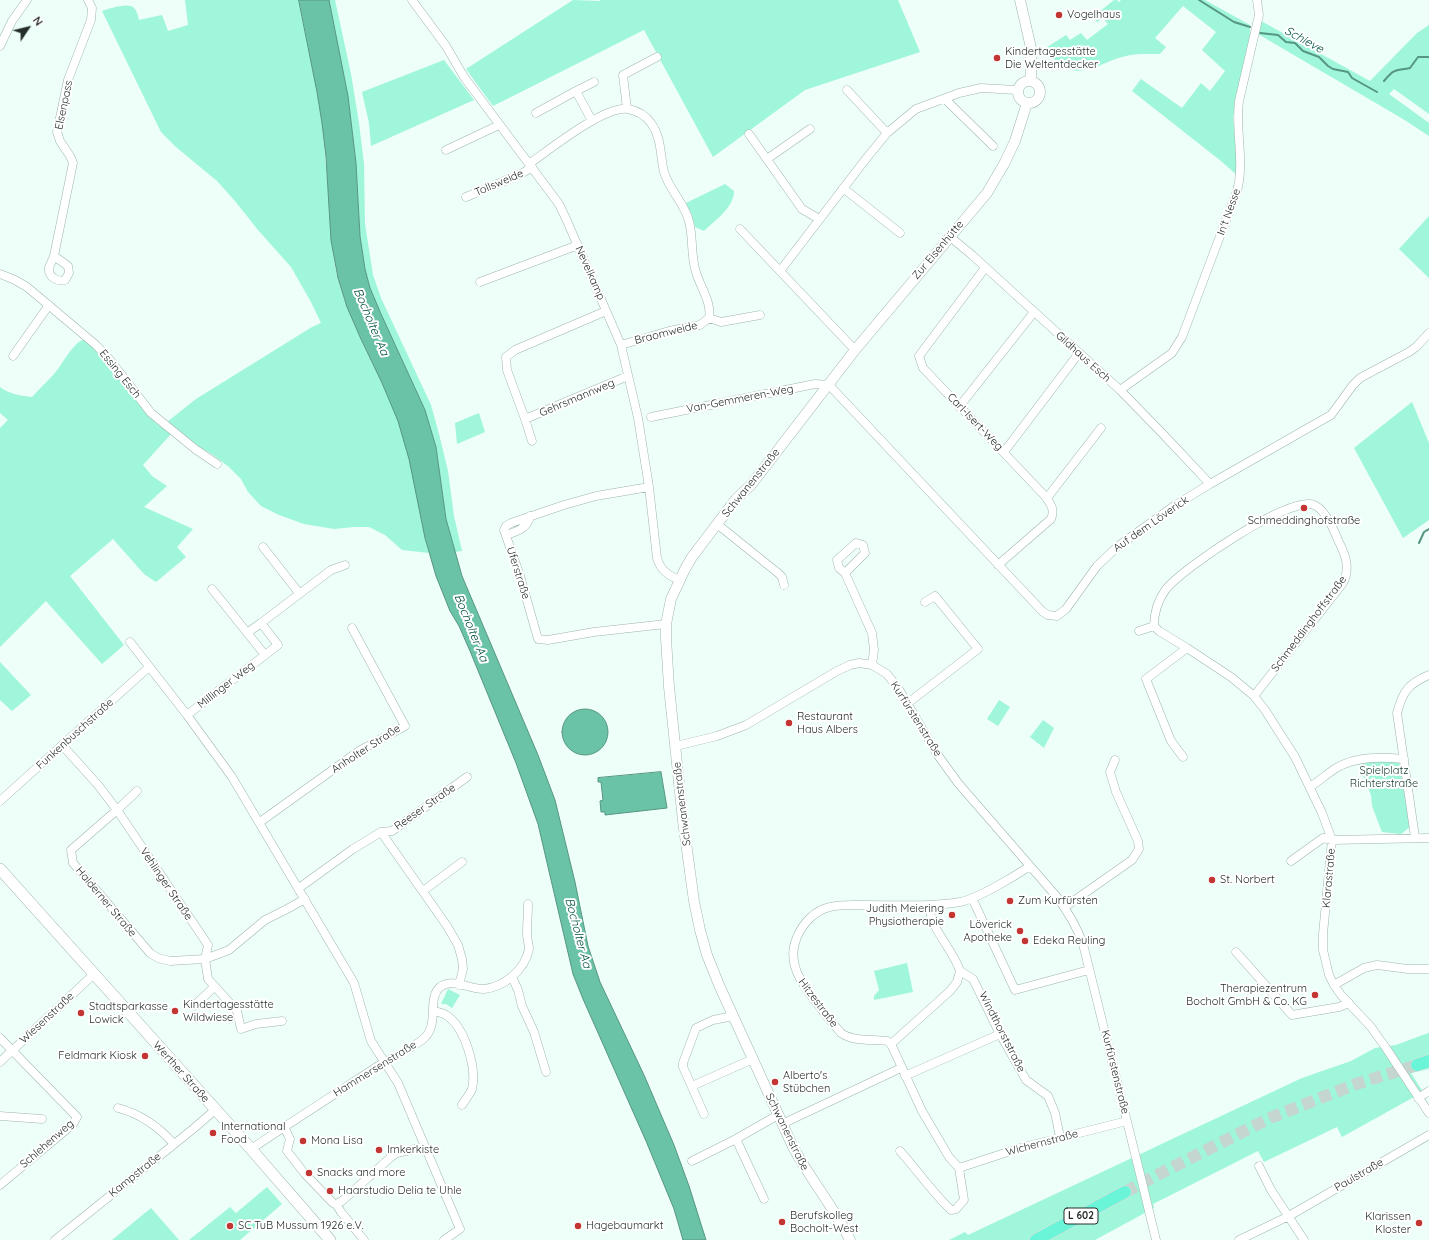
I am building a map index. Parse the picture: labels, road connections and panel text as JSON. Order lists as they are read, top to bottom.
{
  "streets": {
    "main road": ["Werther Straße", "L 602"],
    "street": [
      "Elsenpass",
      "Tollsweide",
      "In't Nesse",
      "Zur Eisenhütte",
      "Nevelkamp",
      "Braomweide",
      "Gildhaus Esch",
      "Essing Esch",
      "Gehrsmannweg",
      "Van-Gemmeren-Weg",
      "Carl-Isert-Weg",
      "Schwanenstraße",
      "Auf dem Löverick",
      "Uferstraße",
      "Schmeddinghoffstraße",
      "Millinger Weg",
      "Kurfürstenstraße",
      "Funkenbuschstraße",
      "Anholter Straße",
      "Reeser Straße",
      "Klarastraße",
      "Vehlinger Straße",
      "Halderner Straße",
      "Hitzestraße",
      "Wiesenstraße",
      "Windthorststraße",
      "Hammersenstraße",
      "Wichernstraße",
      "Schlehenweg",
      "Kampstraße",
      "Paulstraße"
    ]
  },
  "crossings": [
    ["Tollsweide", "Nevelkamp"],
    ["In't Nesse", "Gildhaus Esch"],
    ["Zur Eisenhütte", "Gildhaus Esch"],
    ["Zur Eisenhütte", "Van-Gemmeren-Weg"],
    ["Zur Eisenhütte", "Schwanenstraße"],
    ["Zur Eisenhütte", "Auf dem Löverick"],
    ["Nevelkamp", "Braomweide"],
    ["Nevelkamp", "Gehrsmannweg"],
    ["Nevelkamp", "Schwanenstraße"],
    ["Nevelkamp", "Uferstraße"],
    ["Gildhaus Esch", "Carl-Isert-Weg"],
    ["Gildhaus Esch", "Auf dem Löverick"],
    ["Van-Gemmeren-Weg", "Schwanenstraße"],
    ["Van-Gemmeren-Weg", "Auf dem Löverick"],
    ["Carl-Isert-Weg", "Auf dem Löverick"],
    ["Schwanenstraße", "Auf dem Löverick"],
    ["Schwanenstraße", "Uferstraße"],
    ["Schmeddinghoffstraße", "Klarastraße"],
    ["Kurfürstenstraße", "Hitzestraße"],
    ["Kurfürstenstraße", "Wichernstraße"],
    ["Funkenbuschstraße", "Vehlinger Straße"],
    ["Reeser Straße", "Hammersenstraße"],
    ["Vehlinger Straße", "Halderner Straße"],
    ["Hitzestraße", "Windthorststraße"],
    ["Wiesenstraße", "Werther Straße"],
    ["Wiesenstraße", "Schlehenweg"],
    ["Windthorststraße", "Wichernstraße"],
    ["Hammersenstraße", "Werther Straße"],
    ["Werther Straße", "Kampstraße"]
  ],
  "water": ["Schieve", "Bocholter Aa"],
  "parks": ["Spielplatz Richterstraße"],
  "places": [
    "Vogelhaus",
    "Kindertagesstätte Die Weltentdecker",
    "Schmeddinghofstraße",
    "Restaurant Haus Albers",
    "St. Norbert",
    "Zum Kurfürsten",
    "Judith Meiering Physiotherapie",
    "Löverick Apotheke",
    "Edeka Reuling",
    "Therapiezentrum Bocholt GmbH & Co. KG",
    "Kindertagesstätte Wildwiese",
    "Stadtsparkasse Lowick",
    "Feldmark Kiosk",
    "Alberto's Stübchen",
    "International Food",
    "Mona Lisa",
    "Imkerkiste",
    "Snacks and more",
    "Haarstudio Delia te Uhle",
    "Berufskolleg Bocholt-West",
    "Klarissen Kloster",
    "SC TuB Mussum 1926 e.V.",
    "Hagebaumarkt"
  ],
  "north": "top right"
}
